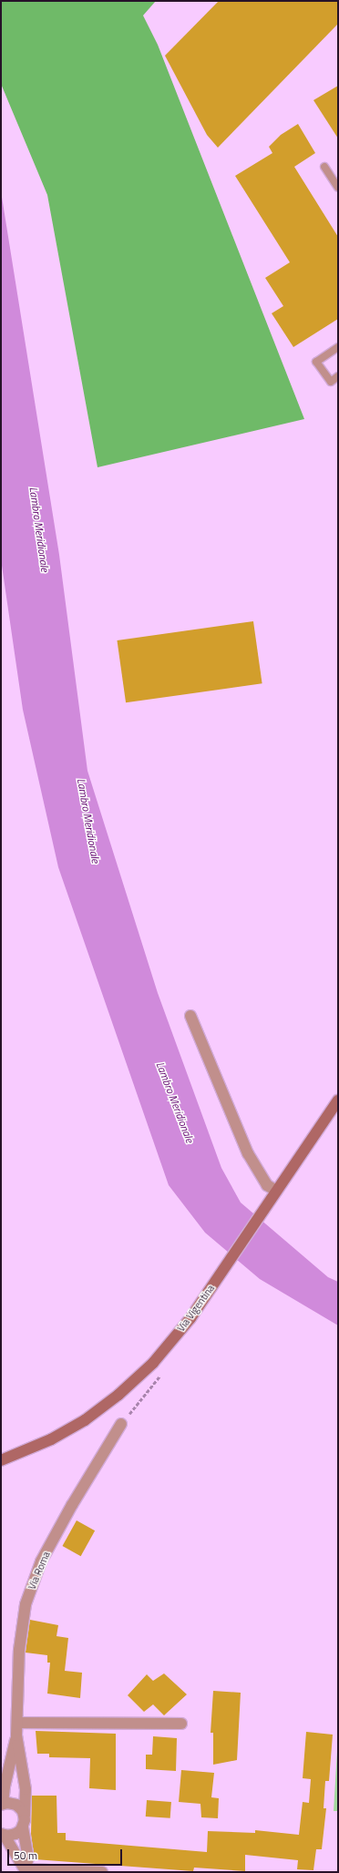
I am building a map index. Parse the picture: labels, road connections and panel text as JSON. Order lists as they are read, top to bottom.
{
  "streets": {
    "main road": ["Via Vigentina"],
    "street": ["Via Roma"]
  },
  "water": ["Lambro Meridionale"],
  "scale_bar": "50 m"
}
